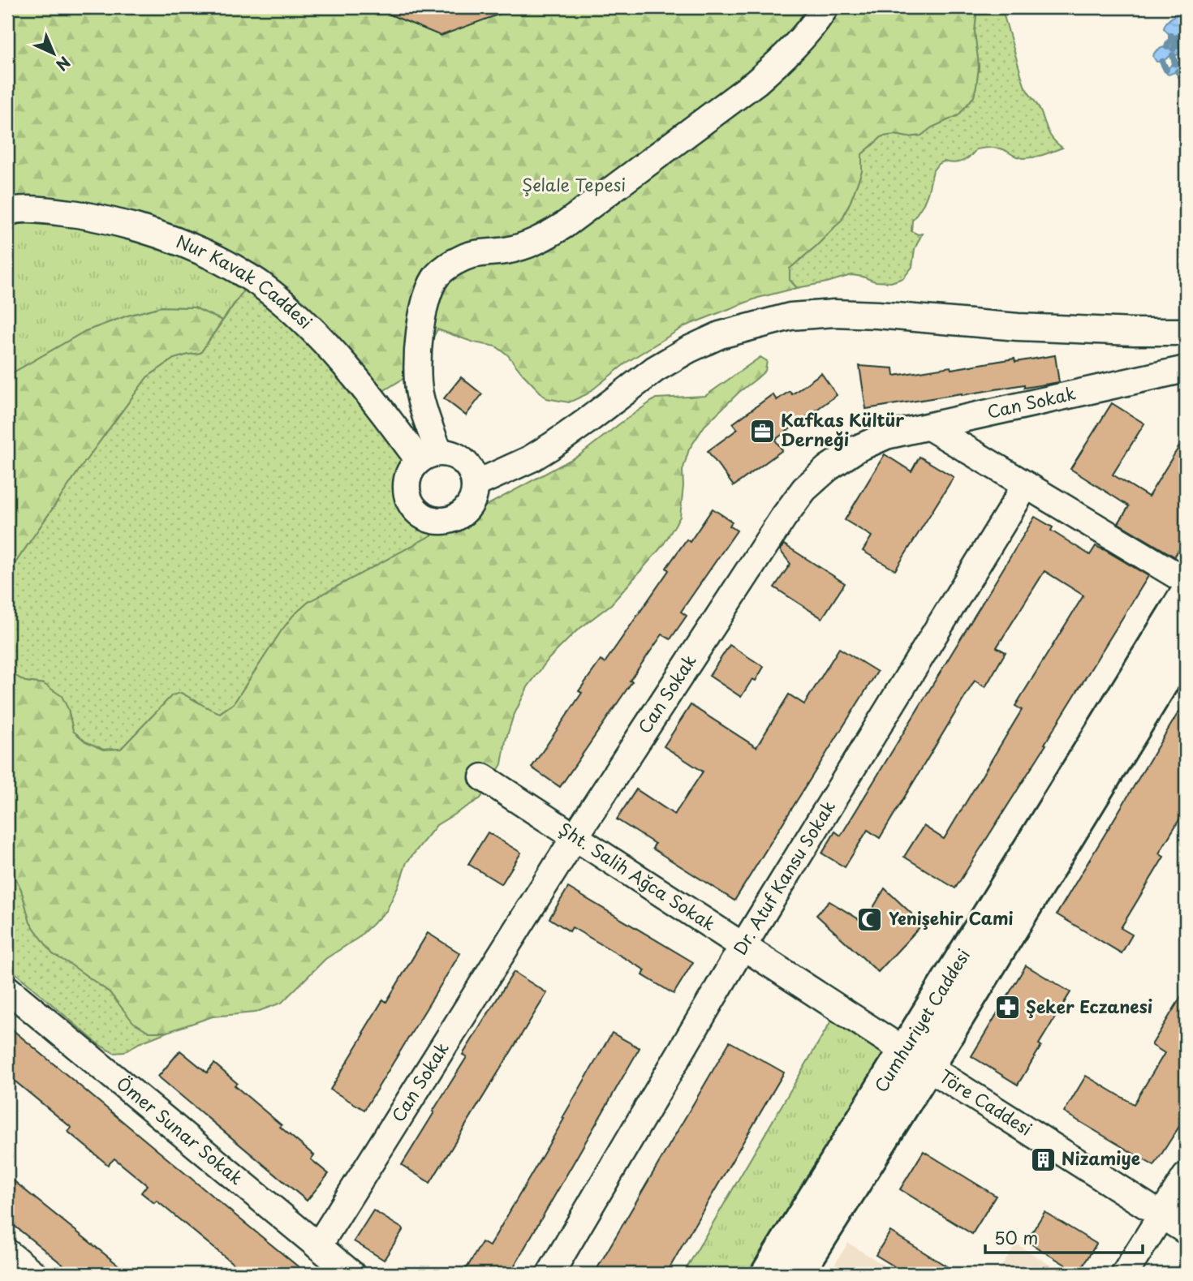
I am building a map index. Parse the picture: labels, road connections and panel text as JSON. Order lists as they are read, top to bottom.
{
  "streets": {
    "highway": ["Cumhuriyet Caddesi"],
    "street": [
      "Nur Kavak Caddesi",
      "Can Sokak",
      "Şht. Salih Ağca Sokak",
      "Dr. Atuf Kansu Sokak",
      "Töre Caddesi",
      "Ömer Sunar Sokak"
    ]
  },
  "crossings": [
    ["Can Sokak", "Şht. Salih Ağca Sokak"],
    ["Can Sokak", "Ömer Sunar Sokak"],
    ["Şht. Salih Ağca Sokak", "Dr. Atuf Kansu Sokak"],
    ["Şht. Salih Ağca Sokak", "Cumhuriyet Caddesi"],
    ["Şht. Salih Ağca Sokak", "Töre Caddesi"],
    ["Cumhuriyet Caddesi", "Töre Caddesi"]
  ],
  "parks": ["Şelale Tepesi"],
  "places": {
    "office": ["Kafkas Kültür Derneği"],
    "mosque": ["Yenişehir Cami"],
    "pharmacy": ["Şeker Eczanesi"],
    "building": ["Nizamiye"]
  },
  "scale_bar": "50 m",
  "north": "bottom right"
}
